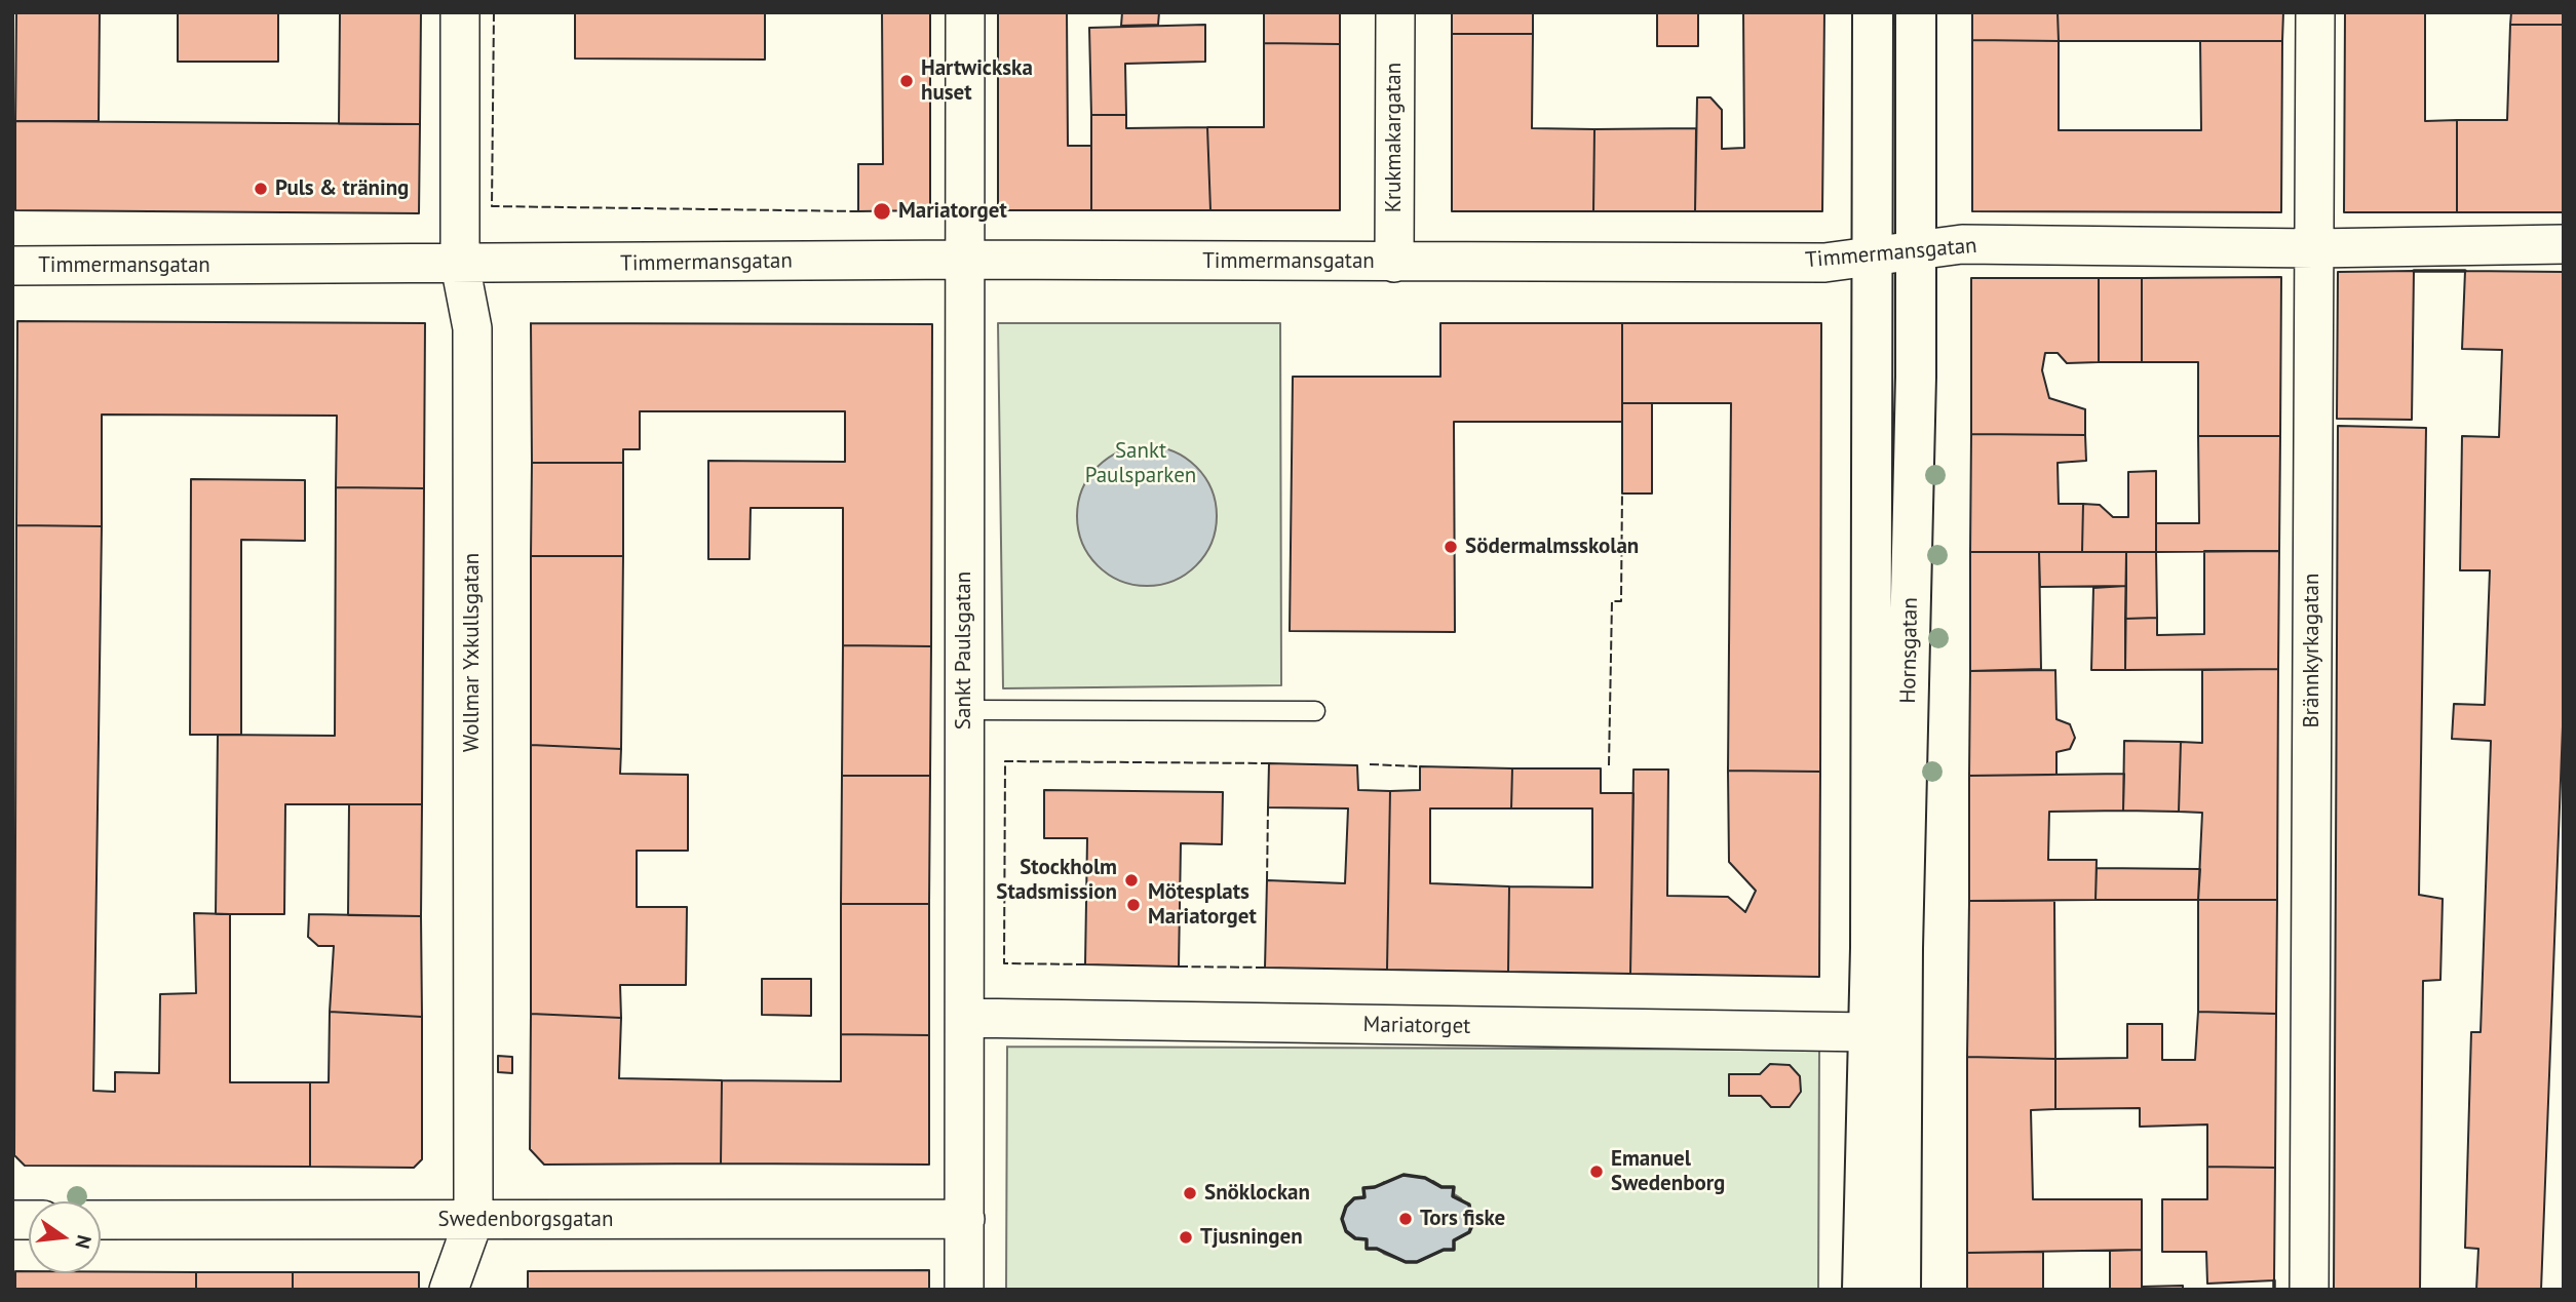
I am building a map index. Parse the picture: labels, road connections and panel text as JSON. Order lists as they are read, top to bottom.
{
  "streets": {
    "street": [
      "Krukmakargatan",
      "Timmermansgatan",
      "Sankt Paulsgatan",
      "Hornsgatan",
      "Brännkyrkagatan",
      "Wollmar Yxkullsgatan",
      "Mariatorget",
      "Swedenborgsgatan"
    ]
  },
  "crossings": [
    ["Krukmakargatan", "Timmermansgatan"],
    ["Timmermansgatan", "Sankt Paulsgatan"],
    ["Timmermansgatan", "Hornsgatan"],
    ["Timmermansgatan", "Brännkyrkagatan"],
    ["Timmermansgatan", "Wollmar Yxkullsgatan"],
    ["Sankt Paulsgatan", "Mariatorget"],
    ["Sankt Paulsgatan", "Swedenborgsgatan"],
    ["Hornsgatan", "Mariatorget"],
    ["Wollmar Yxkullsgatan", "Swedenborgsgatan"]
  ],
  "parks": ["Sankt Paulsparken"],
  "places": [
    "Hartwickska huset",
    "Puls & träning",
    "Mariatorget",
    "Södermalmsskolan",
    "Stockholm Stadsmission",
    "Mötesplats Mariatorget",
    "Emanuel Swedenborg",
    "Snöklockan",
    "Tors fiske",
    "Tjusningen"
  ],
  "north": "right"
}
